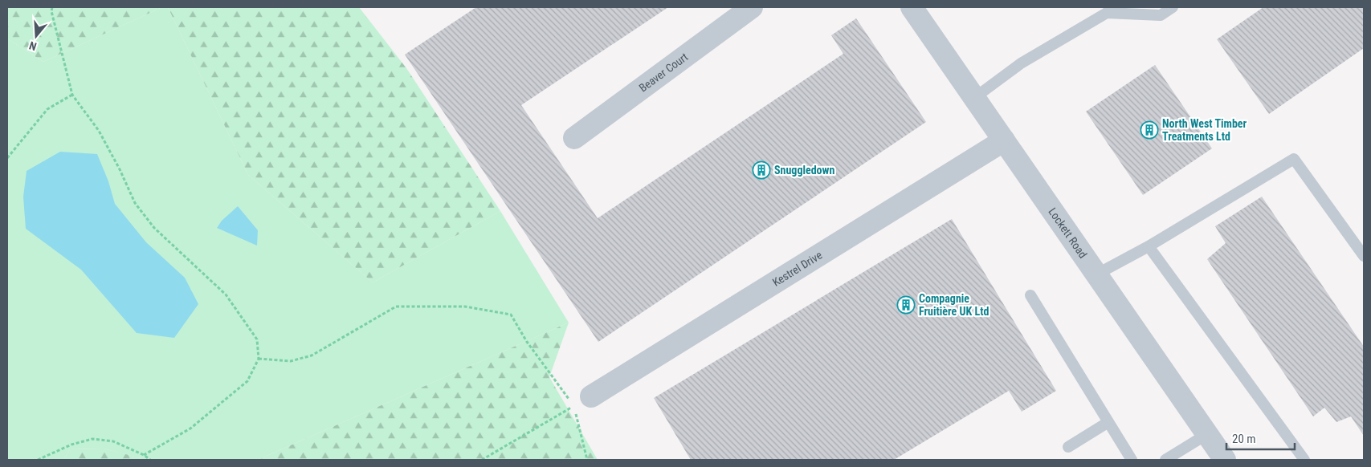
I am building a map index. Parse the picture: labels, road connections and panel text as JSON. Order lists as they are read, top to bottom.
{
  "streets": {
    "street": ["Beaver Court", "Lockett Road", "Kestrel Drive"]
  },
  "crossings": [
    ["Lockett Road", "Kestrel Drive"]
  ],
  "places": {
    "building": ["North West Timber Treatments Ltd", "Snuggledown", "Compagnie Fruitière UK Ltd"]
  },
  "scale_bar": "20 m",
  "north": "bottom"
}
